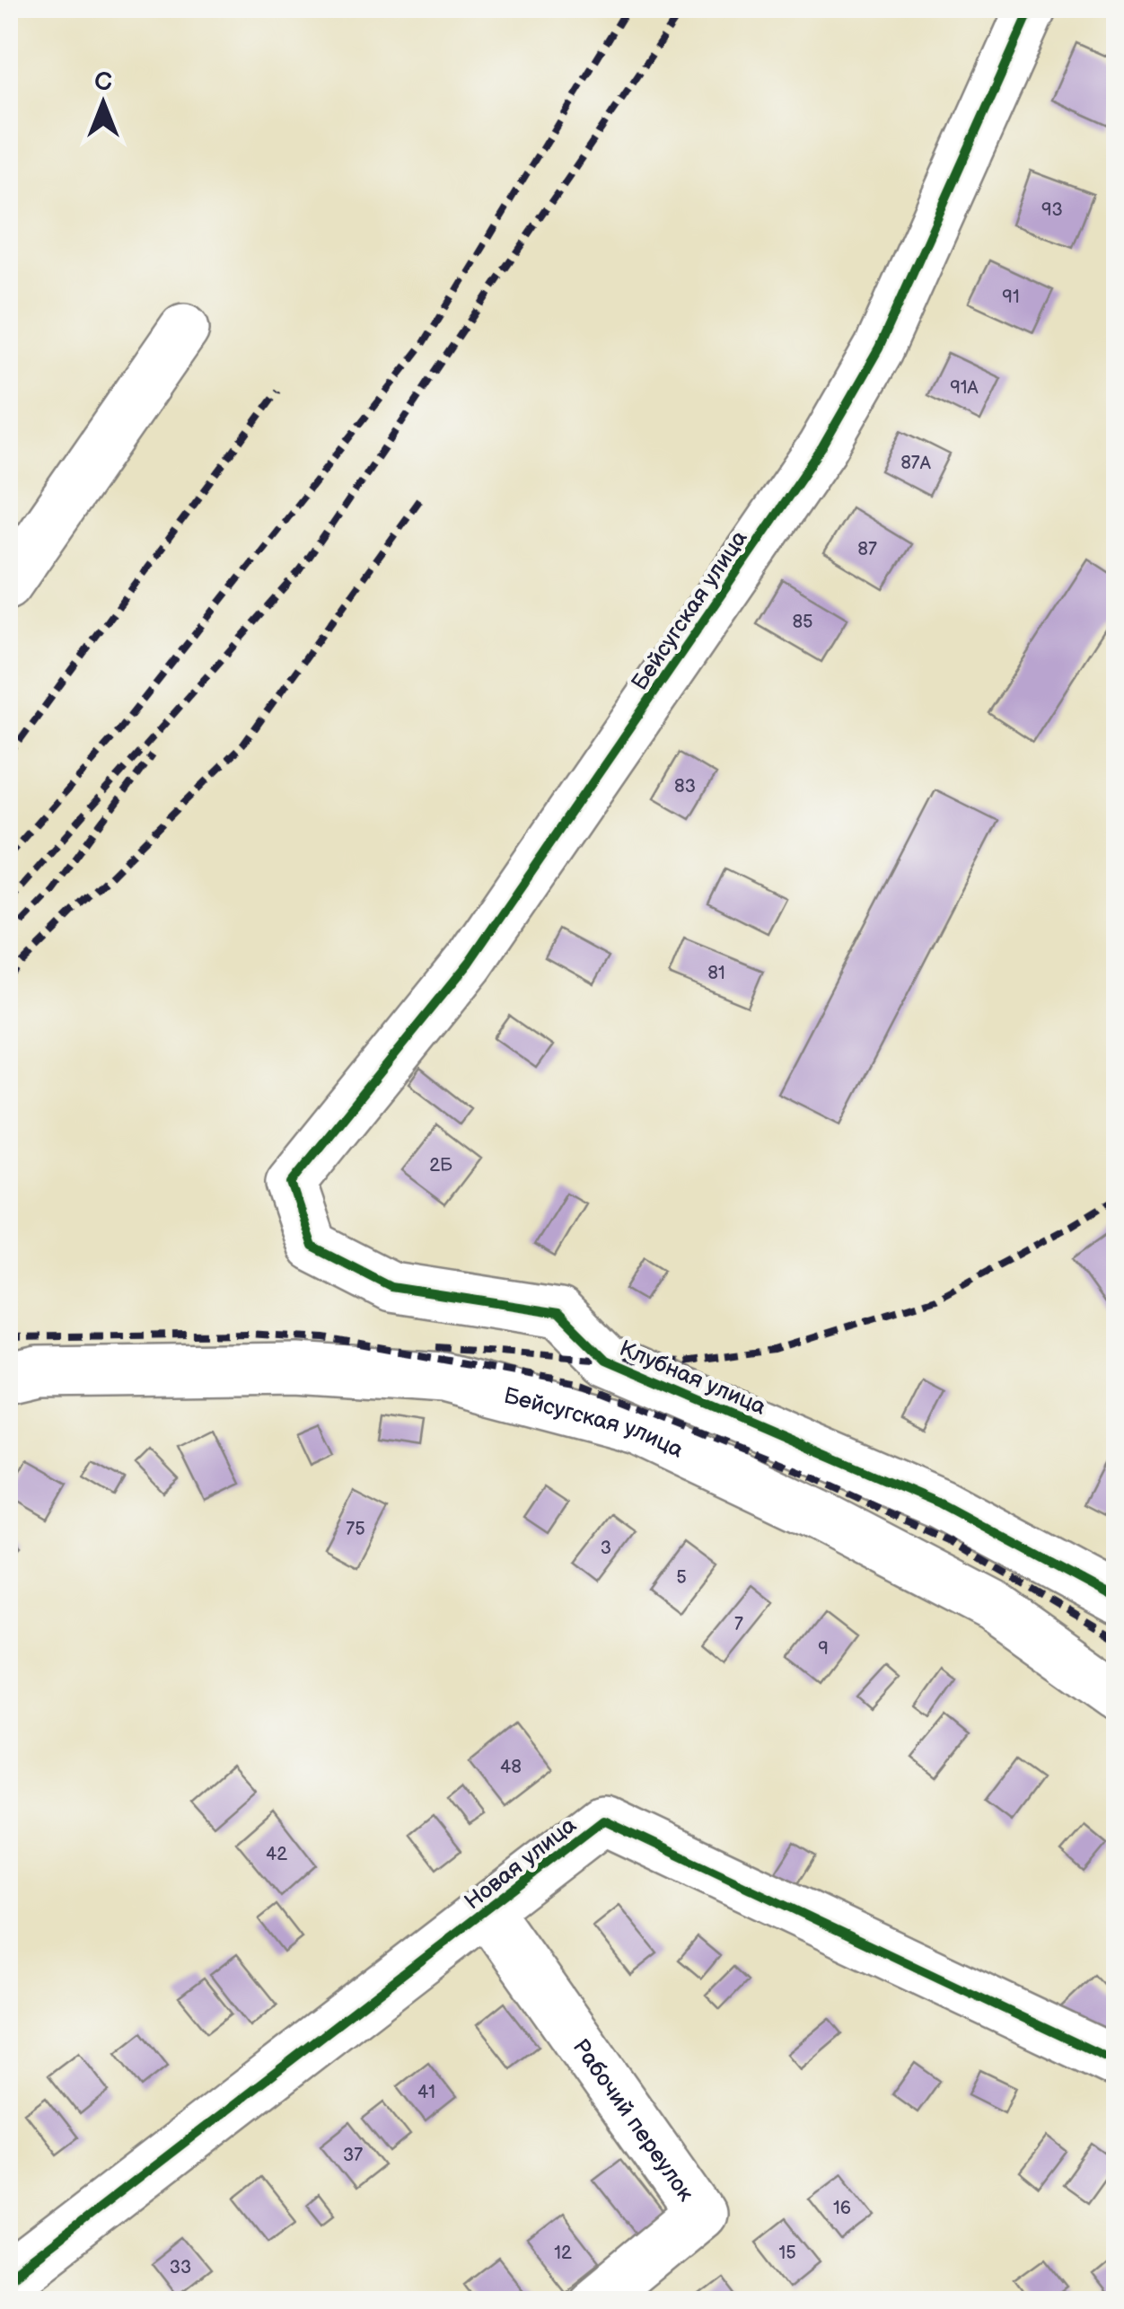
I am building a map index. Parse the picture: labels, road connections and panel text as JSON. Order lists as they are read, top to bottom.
{
  "streets": {
    "street": [
      "Бейсугская улица",
      "Клубная улица",
      "Новая улица",
      "Рабочий переулок"
    ]
  },
  "crossings": [
    ["Бейсугская улица", "Клубная улица"],
    ["Новая улица", "Рабочий переулок"]
  ],
  "house_numbers": [
    "93",
    "91",
    "91А",
    "87А",
    "87",
    "85",
    "83",
    "81",
    "2Б",
    "75",
    "3",
    "5",
    "7",
    "9",
    "48",
    "42",
    "41",
    "37",
    "16",
    "12",
    "15",
    "33"
  ],
  "north": "top"
}
